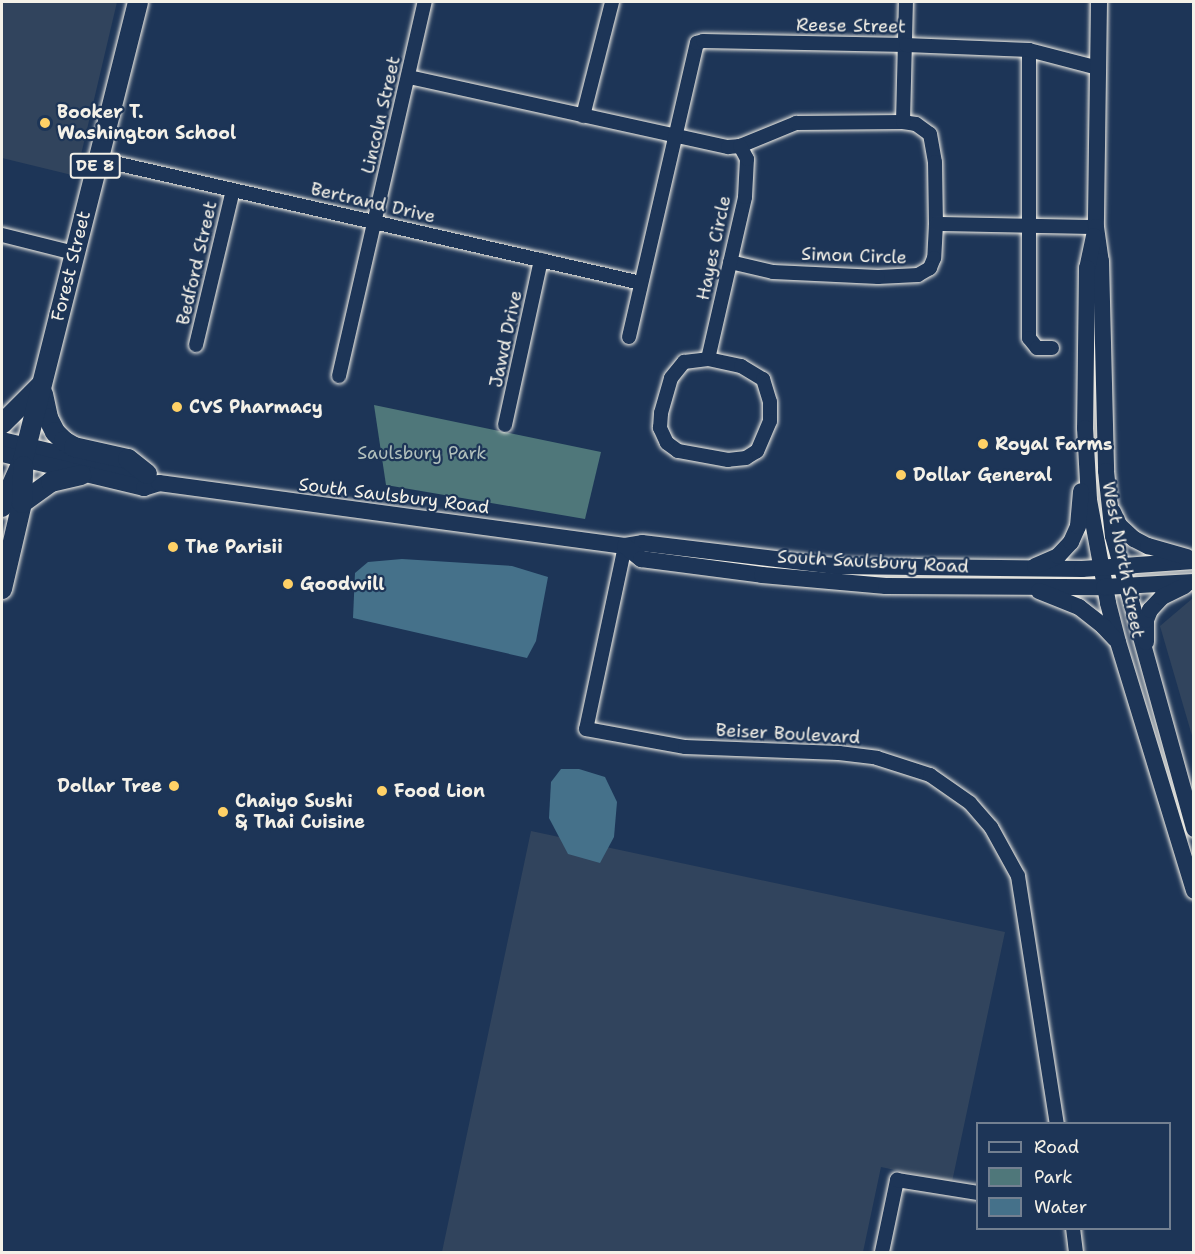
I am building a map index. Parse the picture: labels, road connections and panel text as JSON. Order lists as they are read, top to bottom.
{
  "streets": {
    "highway": ["DE 8", "Forest Street"],
    "main road": ["South Saulsbury Road", "West North Street"],
    "street": [
      "Reese Street",
      "Lincoln Street",
      "Bertrand Drive",
      "Hayes Circle",
      "Simon Circle",
      "Bedford Street",
      "Jawd Drive",
      "Beiser Boulevard"
    ]
  },
  "crossings": [
    ["Reese Street", "Bertrand Drive"],
    ["Reese Street", "West North Street"],
    ["Lincoln Street", "Bertrand Drive"],
    ["DE 8", "Forest Street"],
    ["DE 8", "South Saulsbury Road"],
    ["Bertrand Drive", "Bedford Street"],
    ["Bertrand Drive", "Forest Street"],
    ["Bertrand Drive", "Jawd Drive"],
    ["Hayes Circle", "Simon Circle"],
    ["Forest Street", "South Saulsbury Road"],
    ["South Saulsbury Road", "West North Street"],
    ["South Saulsbury Road", "Beiser Boulevard"]
  ],
  "parks": ["Saulsbury Park"],
  "places": [
    "Booker T. Washington School",
    "CVS Pharmacy",
    "Royal Farms",
    "Dollar General",
    "The Parisii",
    "Goodwill",
    "Dollar Tree",
    "Food Lion",
    "Chaiyo Sushi & Thai Cuisine"
  ],
  "legend": ["Road", "Park", "Water"]
}
